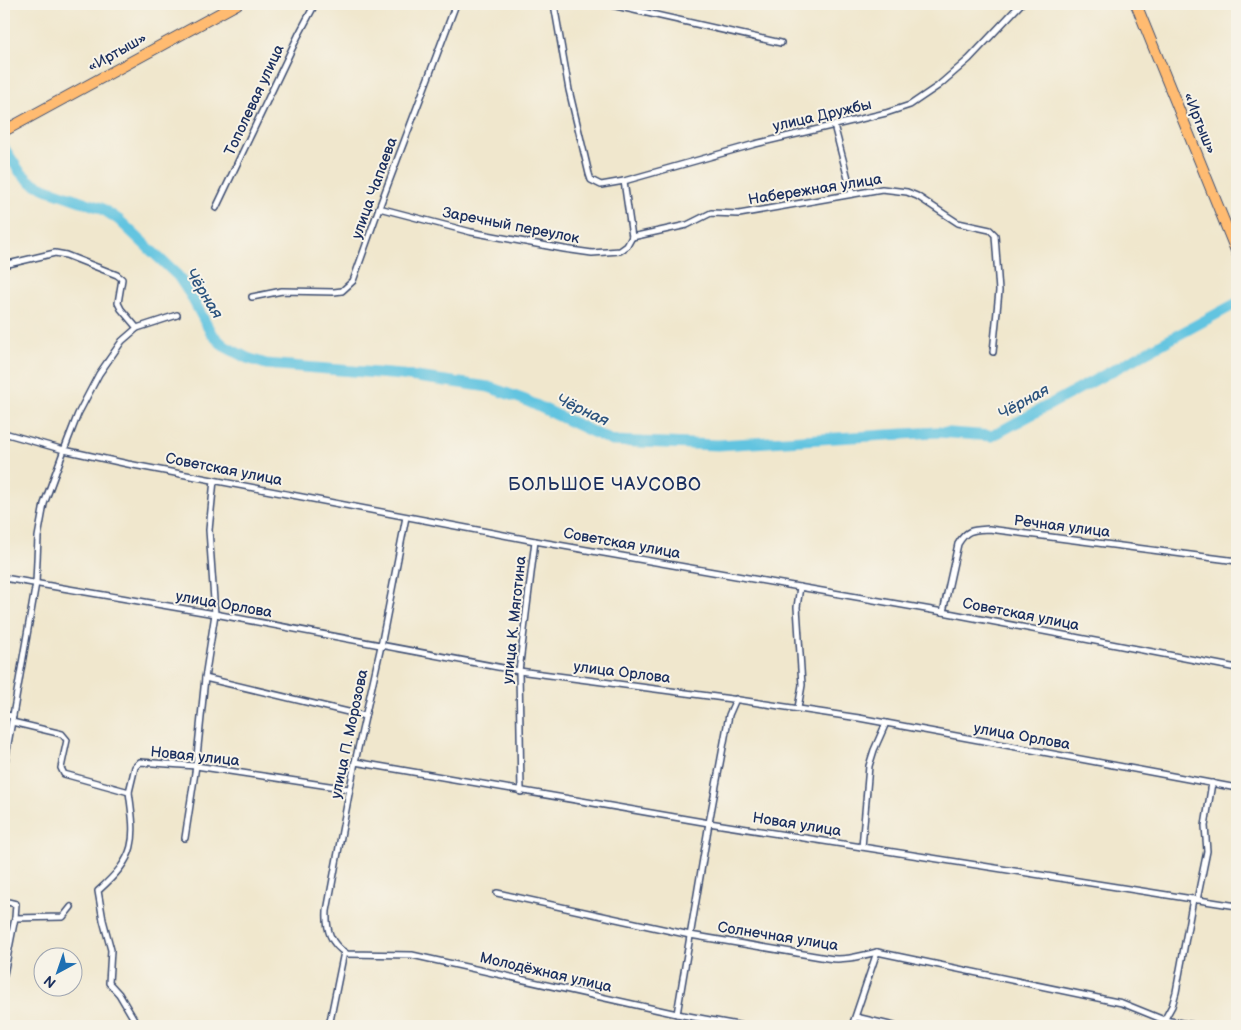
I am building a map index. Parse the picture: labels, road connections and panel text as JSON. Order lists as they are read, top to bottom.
{
  "streets": {
    "highway": ["«Иртыш»"],
    "street": [
      "Тополевая улица",
      "улица Дружбы",
      "улица Чапаева",
      "Набережная улица",
      "Заречный переулок",
      "Советская улица",
      "Речная улица",
      "улица Орлова",
      "улица К. Мяготина",
      "улица П. Морозова",
      "Новая улица",
      "Солнечная улица",
      "Молодёжная улица"
    ]
  },
  "crossings": [
    ["улица Чапаева", "Заречный переулок"],
    ["Набережная улица", "Заречный переулок"],
    ["Советская улица", "Речная улица"],
    ["Советская улица", "улица К. Мяготина"],
    ["Советская улица", "улица П. Морозова"],
    ["улица Орлова", "улица К. Мяготина"],
    ["улица Орлова", "улица П. Морозова"],
    ["улица К. Мяготина", "Новая улица"],
    ["улица П. Морозова", "Новая улица"],
    ["улица П. Морозова", "Молодёжная улица"]
  ],
  "districts": ["БОЛЬШОЕ ЧАУСОВО"],
  "water": ["Чёрная"],
  "north": "bottom left"
}
